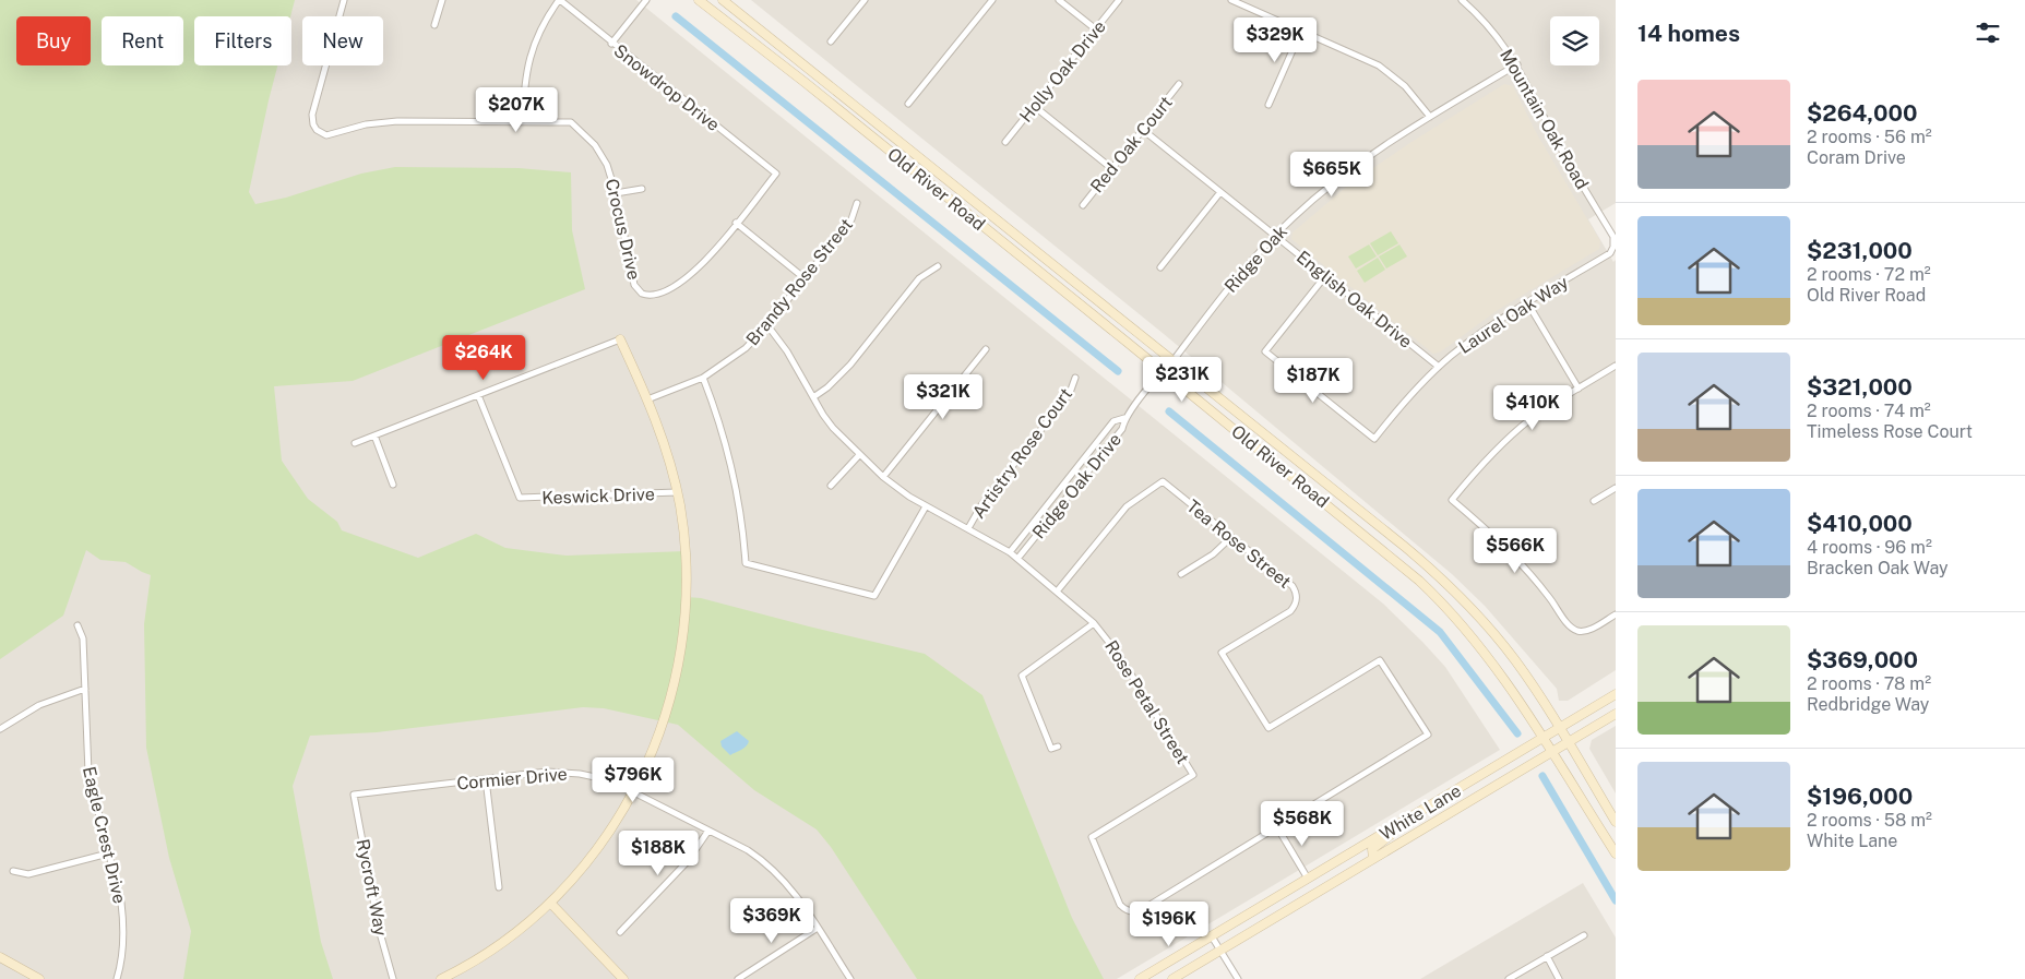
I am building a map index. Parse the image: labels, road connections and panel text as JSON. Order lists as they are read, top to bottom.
{
  "streets": {
    "main road": ["Old River Road", "White Lane"],
    "street": [
      "Holly Oak Drive",
      "Snowdrop Drive",
      "Mountain Oak Road",
      "Red Oak Court",
      "Crocus Drive",
      "Ridge Oak",
      "Brandy Rose Street",
      "English Oak Drive",
      "Laurel Oak Way",
      "Artistry Rose Court",
      "Ridge Oak Drive",
      "Keswick Drive",
      "Tea Rose Street",
      "Rose Petal Street",
      "Cormier Drive",
      "Eagle Crest Drive",
      "Rycroft Way"
    ]
  },
  "crossings": [
    ["Snowdrop Drive", "Crocus Drive"],
    ["Mountain Oak Road", "Ridge Oak"],
    ["Mountain Oak Road", "Laurel Oak Way"],
    ["Red Oak Court", "English Oak Drive"],
    ["Old River Road", "Ridge Oak"],
    ["Old River Road", "Ridge Oak Drive"],
    ["Old River Road", "White Lane"],
    ["Ridge Oak", "English Oak Drive"],
    ["Ridge Oak", "Ridge Oak Drive"],
    ["Brandy Rose Street", "Rose Petal Street"],
    ["English Oak Drive", "Laurel Oak Way"],
    ["Artistry Rose Court", "Rose Petal Street"],
    ["Ridge Oak Drive", "Rose Petal Street"],
    ["Tea Rose Street", "Rose Petal Street"],
    ["Cormier Drive", "Rycroft Way"]
  ],
  "page": {
    "heading": "14 homes",
    "chip": [
      "Buy",
      "Rent",
      "Filters",
      "New"
    ],
    "price": [
      "$329K",
      "$207K",
      "$665K",
      "$264K",
      "$231K",
      "$187K",
      "$321K",
      "$410K",
      "$566K",
      "$796K",
      "$568K",
      "$188K",
      "$369K",
      "$196K"
    ],
    "list": [
      {
        "name": "$264,000",
        "note": "2 rooms · 56 m² · Coram Drive"
      },
      {
        "name": "$231,000",
        "note": "2 rooms · 72 m² · Old River Road"
      },
      {
        "name": "$321,000",
        "note": "2 rooms · 74 m² · Timeless Rose Court"
      },
      {
        "name": "$410,000",
        "note": "4 rooms · 96 m² · Bracken Oak Way"
      },
      {
        "name": "$369,000",
        "note": "2 rooms · 78 m² · Redbridge Way"
      },
      {
        "name": "$196,000",
        "note": "2 rooms · 58 m² · White Lane"
      }
    ]
  }
}
